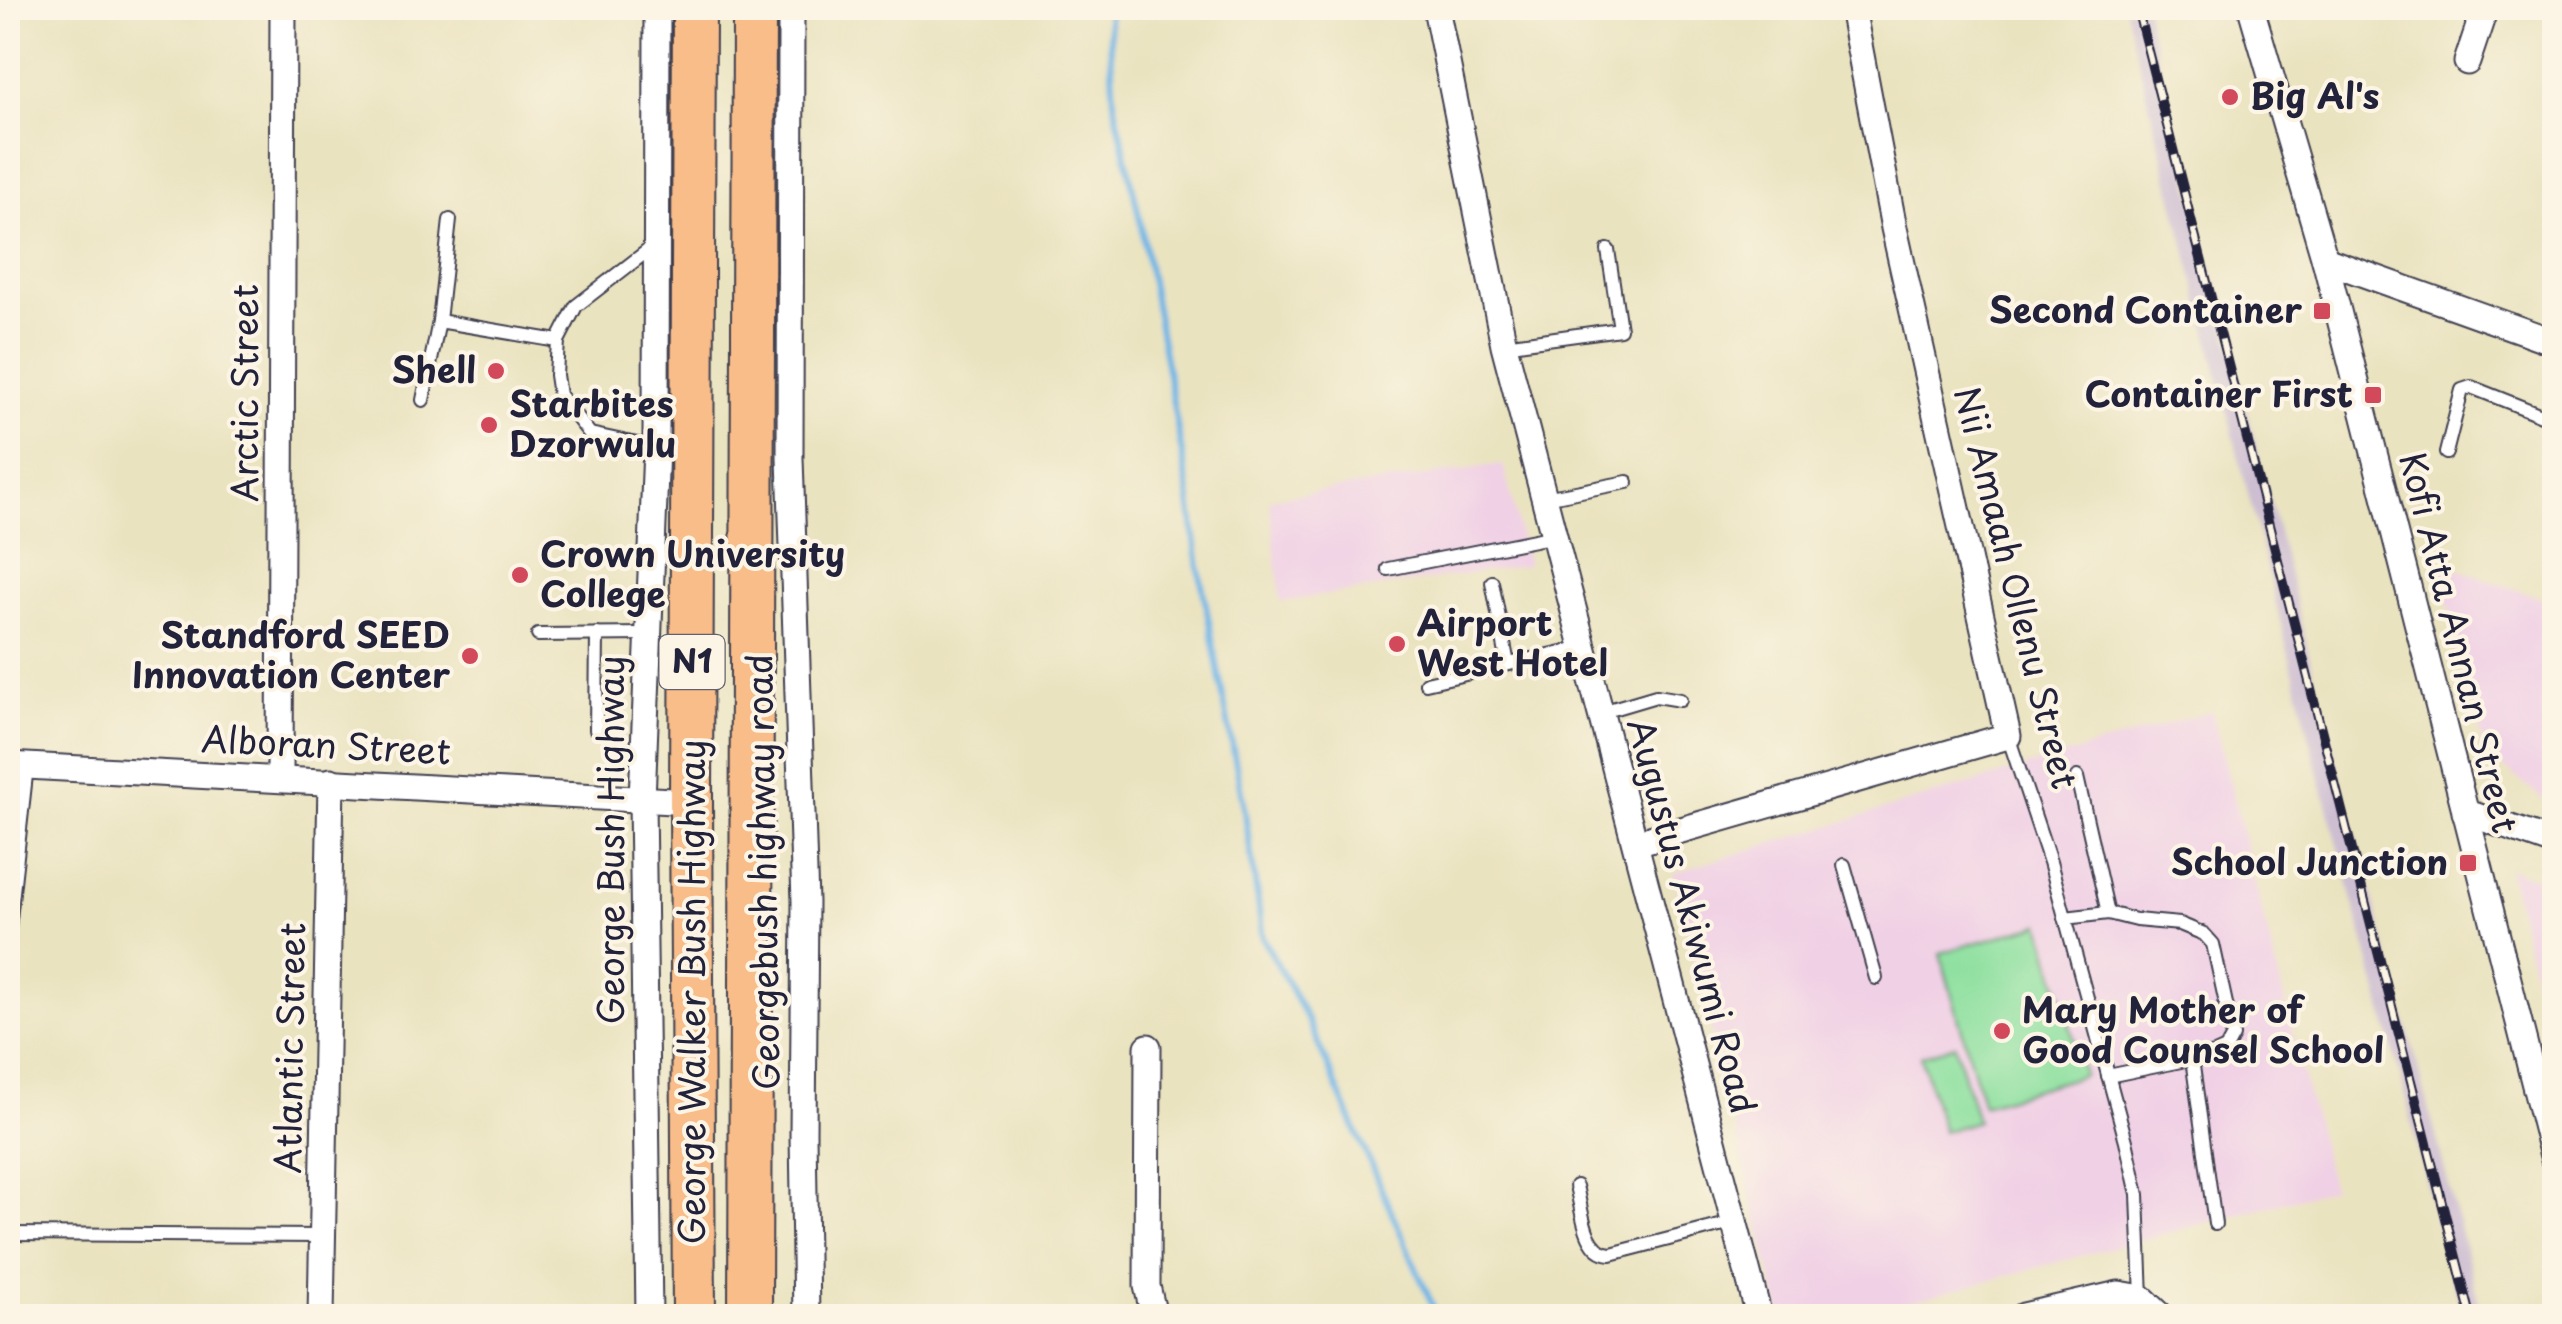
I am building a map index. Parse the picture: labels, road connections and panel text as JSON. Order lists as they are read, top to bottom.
{
  "streets": {
    "highway": ["N1", "George Walker Bush Highway"],
    "street": [
      "Arctic Street",
      "Nii Amaah Ollenu Street",
      "Kofi Atta Annan Street",
      "Alboran Street",
      "George Bush Highway",
      "Georgebush highway road",
      "Augustus Akiwumi Road",
      "Atlantic Street"
    ]
  },
  "crossings": [
    ["Arctic Street", "Alboran Street"],
    ["Alboran Street", "George Bush Highway"],
    ["Alboran Street", "George Walker Bush Highway"],
    ["Alboran Street", "Atlantic Street"],
    ["George Bush Highway", "George Walker Bush Highway"]
  ],
  "places": {
    "other": [
      "Big Al's",
      "Shell",
      "Starbites Dzorwulu",
      "Crown University College",
      "Airport West Hotel",
      "Standford SEED Innovation Center",
      "Mary Mother of Good Counsel School"
    ],
    "transit": ["Second Container", "Container First", "School Junction"]
  }
}
